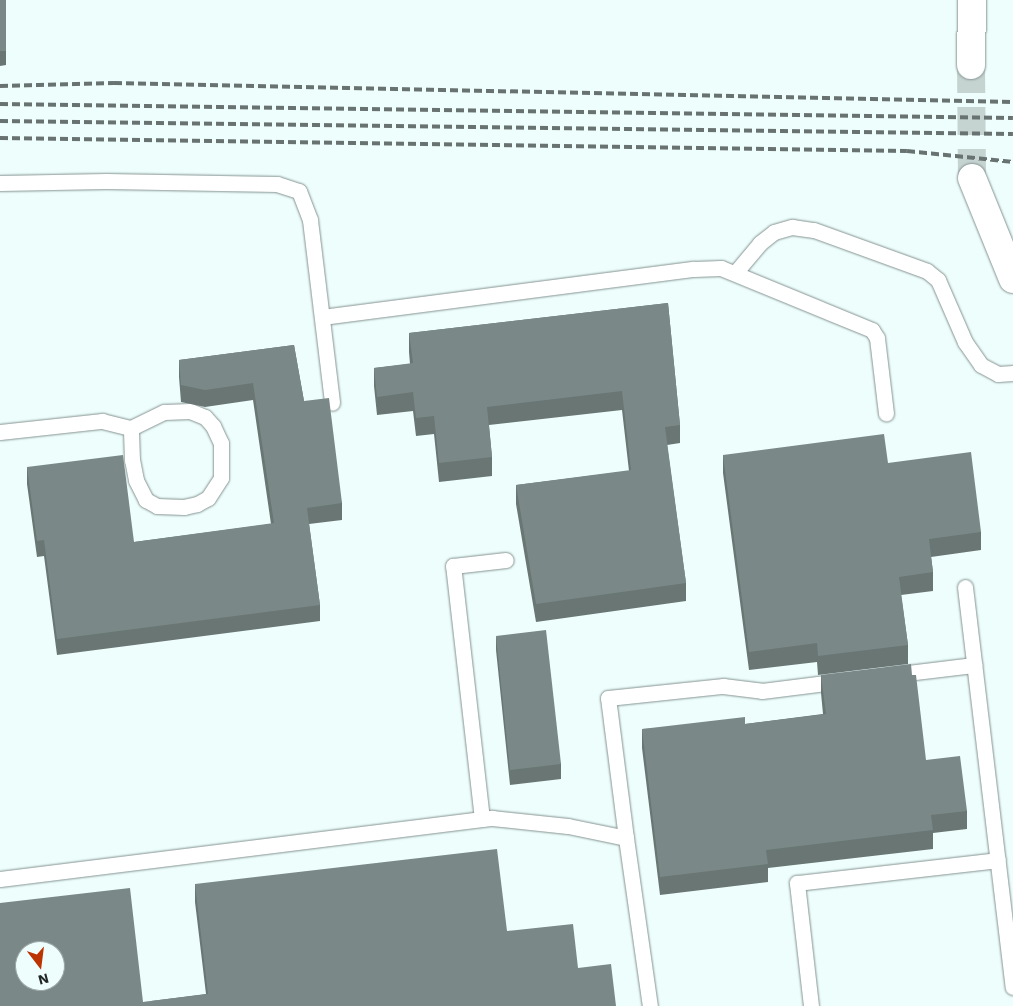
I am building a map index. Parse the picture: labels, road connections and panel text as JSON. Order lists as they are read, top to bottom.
{
  "north": "bottom"
}
